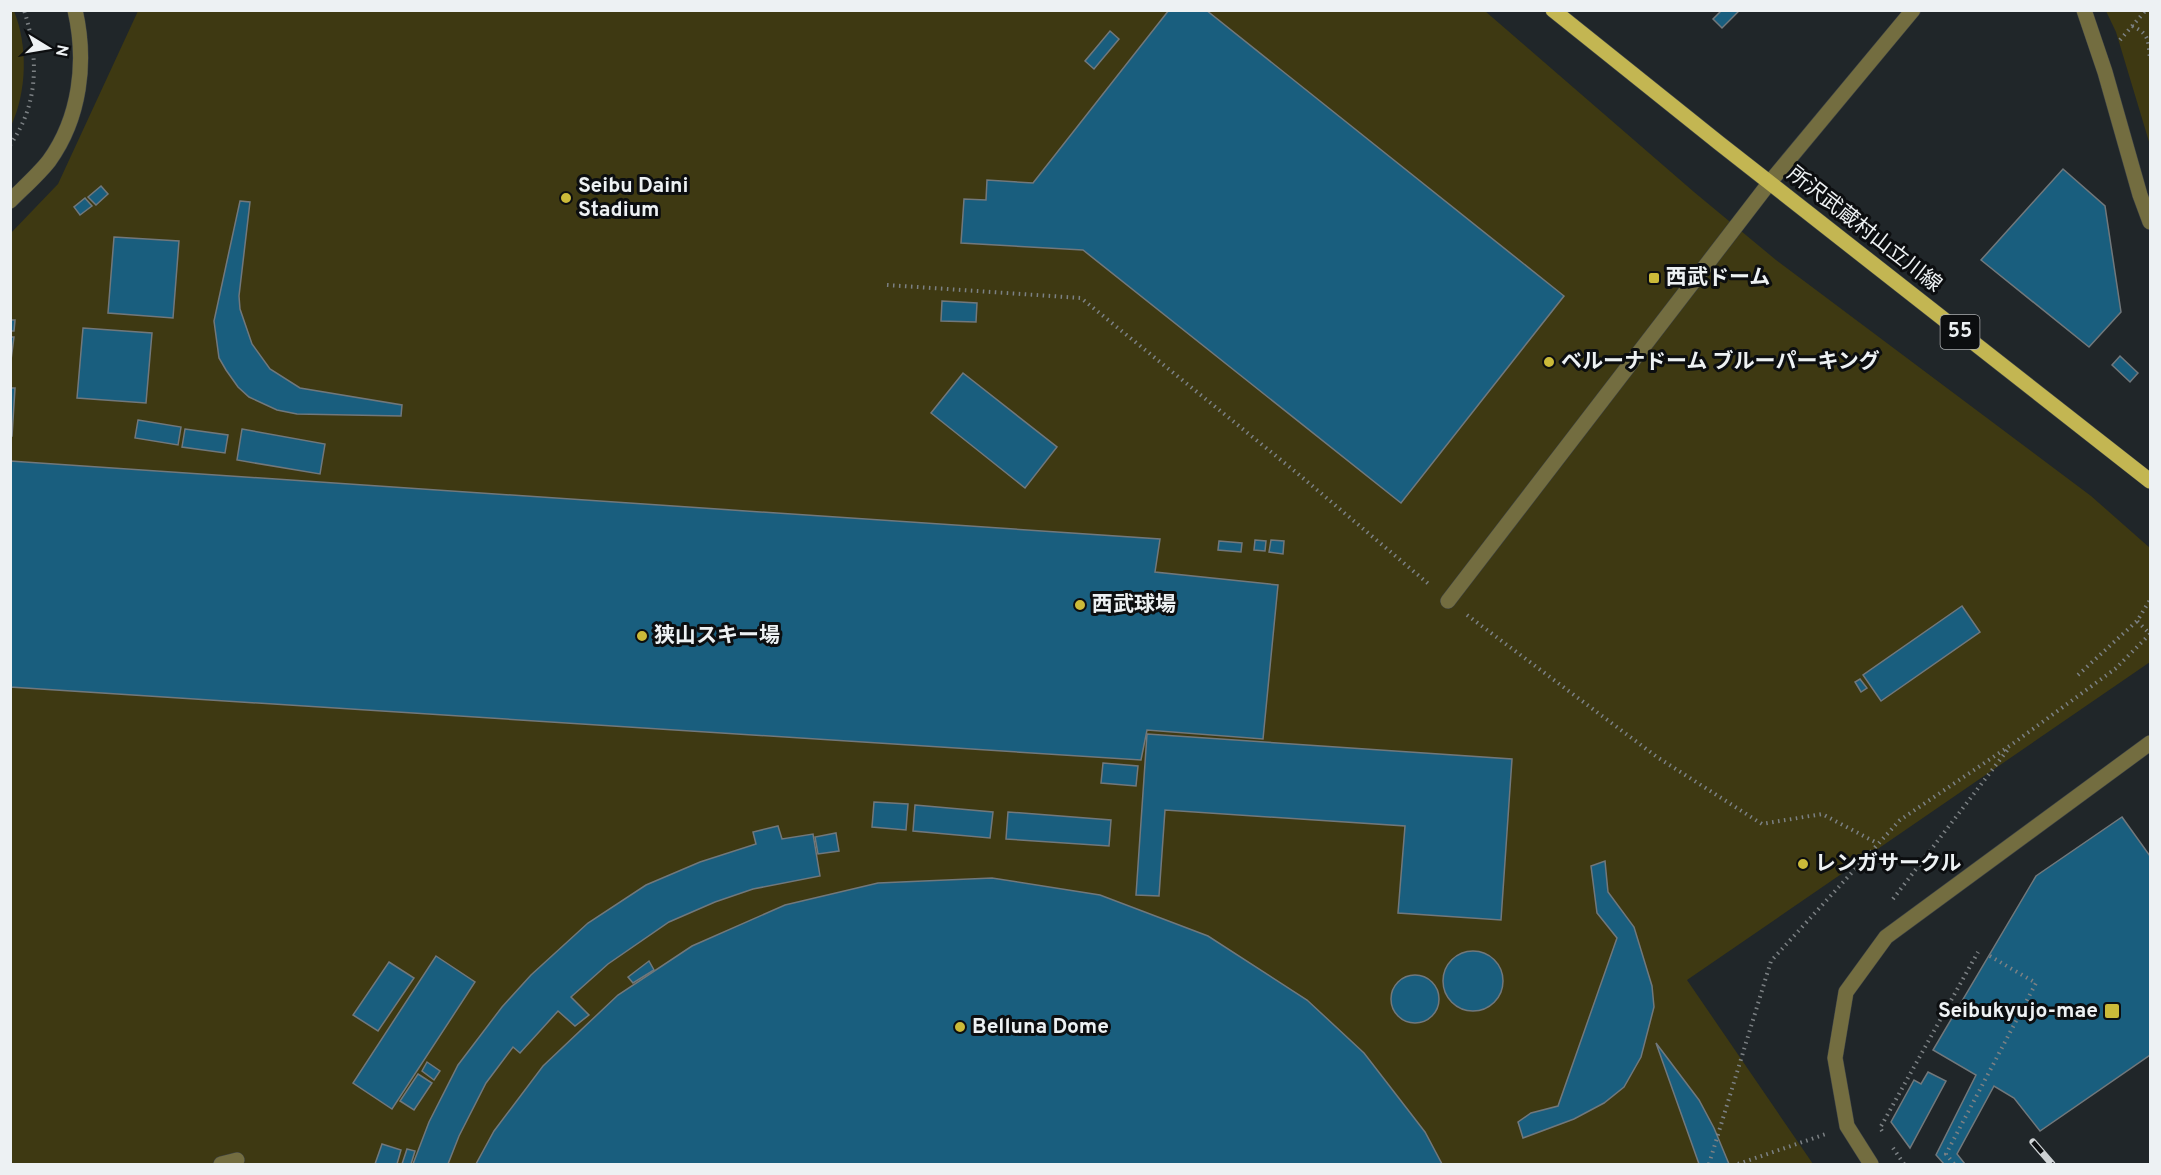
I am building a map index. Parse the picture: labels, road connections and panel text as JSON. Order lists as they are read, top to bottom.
{
  "streets": {
    "main road": ["所沢武蔵村山立川線", "55"]
  },
  "places": {
    "other": [
      "Seibu Daini Stadium",
      "ベルーナドーム ブルーパーキング",
      "西武球場",
      "狭山スキー場",
      "レンガサークル",
      "Belluna Dome"
    ],
    "transit": ["西武ドーム", "Seibukyujo-mae"]
  },
  "north": "right"
}
